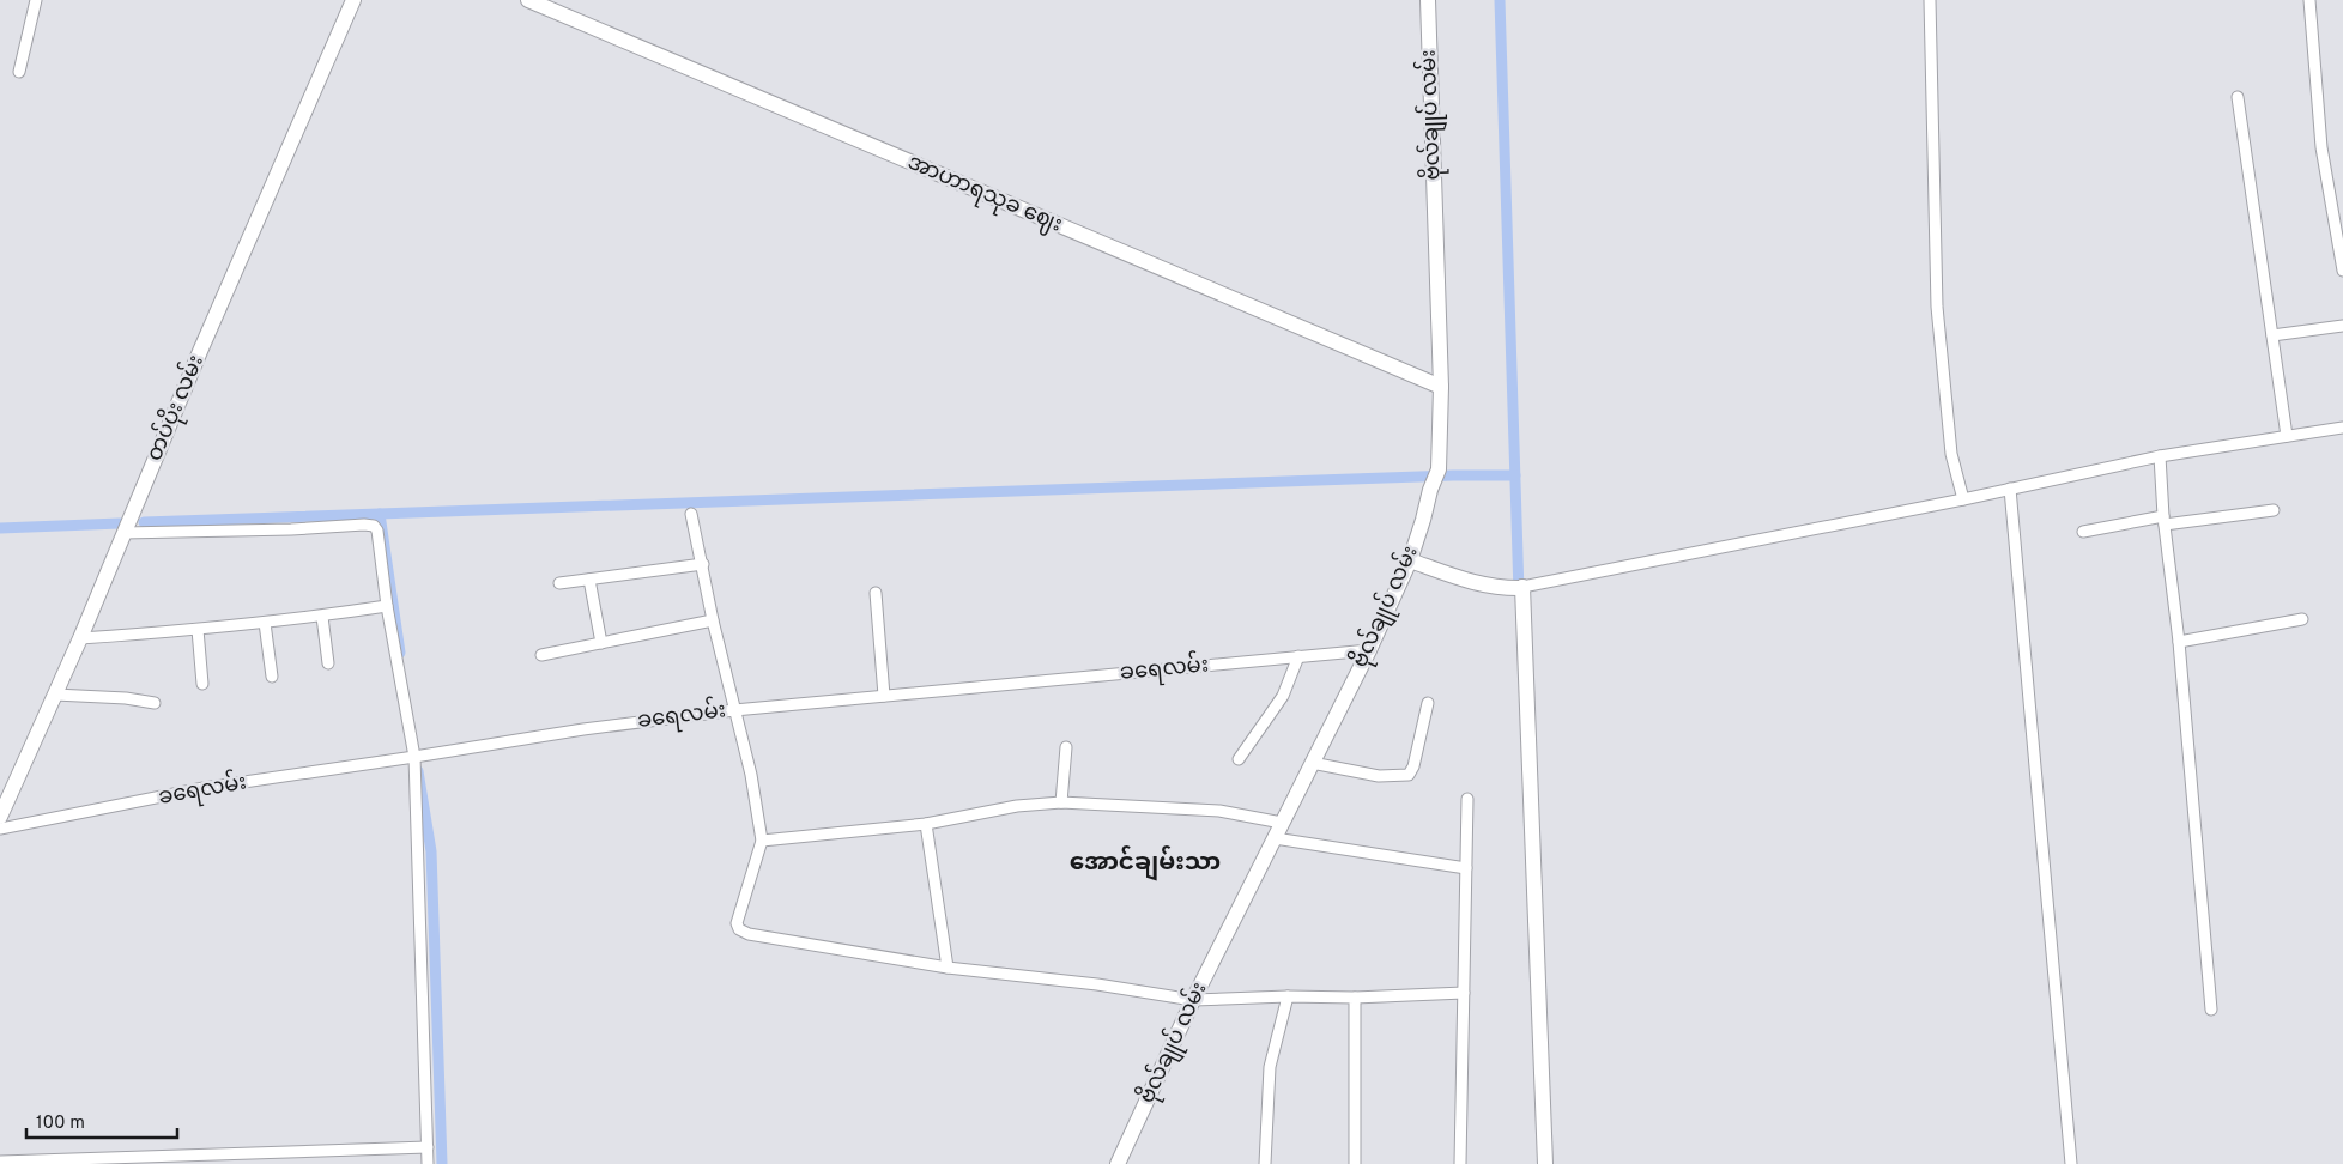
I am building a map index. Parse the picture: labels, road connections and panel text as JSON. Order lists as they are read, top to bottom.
{
  "streets": {
    "street": [
      "ဗိုလ်ချုပ် လမ်း",
      "အာဟာရသုခ ဈေး",
      "တပ်ပိုး လမ်း",
      "ခရေလမ်း"
    ]
  },
  "crossings": [
    ["ဗိုလ်ချုပ် လမ်း", "အာဟာရသုခ ဈေး"],
    ["ဗိုလ်ချုပ် လမ်း", "ခရေလမ်း"]
  ],
  "districts": ["အောင်ချမ်းသာ"],
  "scale_bar": "100 m"
}
